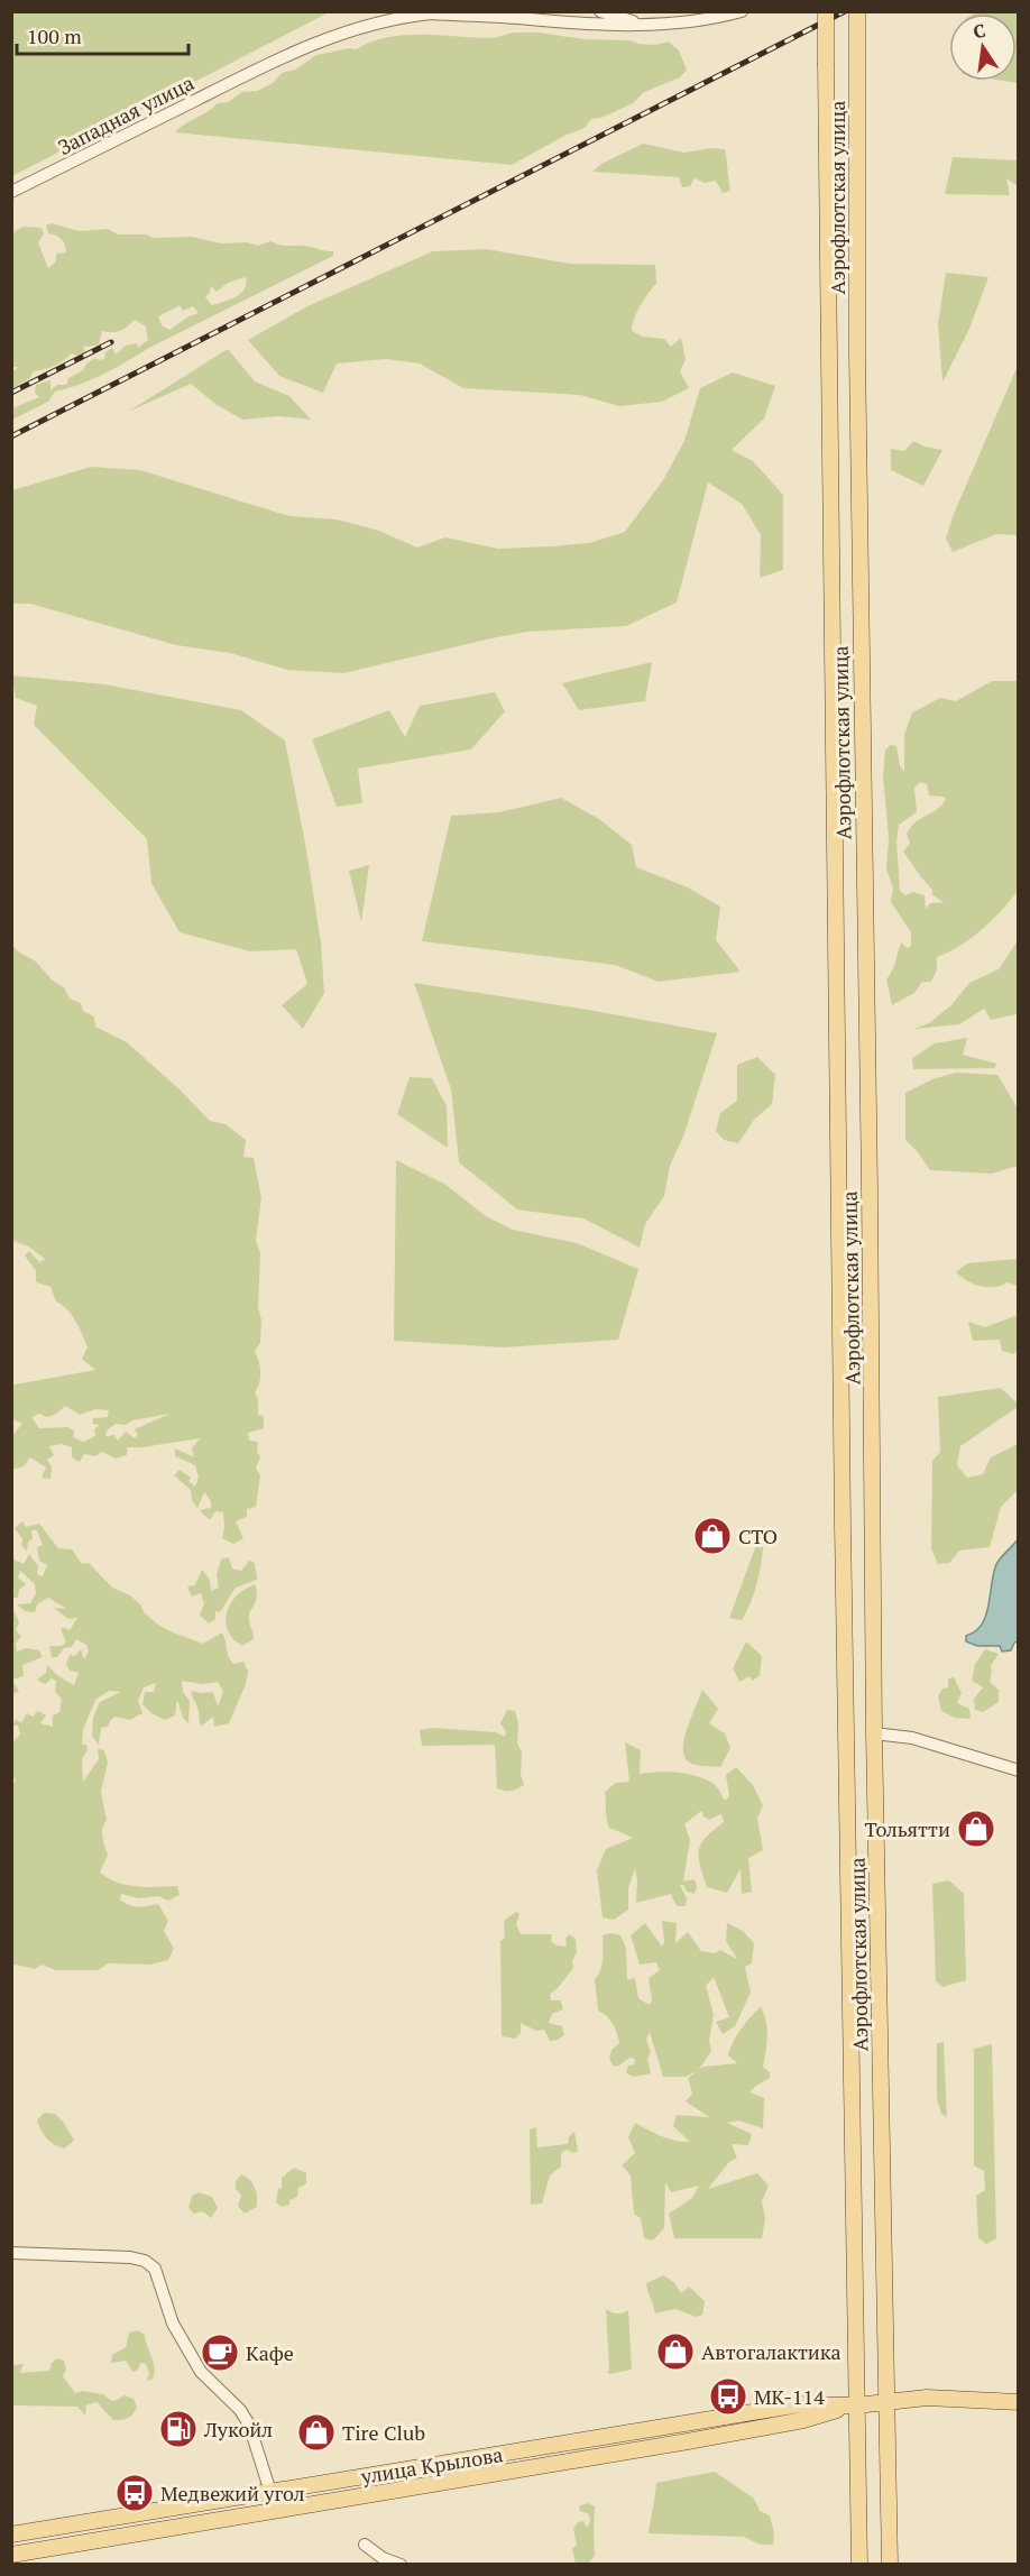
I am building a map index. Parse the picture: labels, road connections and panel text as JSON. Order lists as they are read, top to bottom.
{
  "streets": {
    "main road": ["Аэрофлотская улица", "улица Крылова"],
    "street": ["Западная улица"]
  },
  "crossings": [
    ["Аэрофлотская улица", "улица Крылова"]
  ],
  "places": {
    "shop": [
      "СТО",
      "Тольятти",
      "Автогалактика",
      "Tire Club"
    ],
    "cafe": ["Кафе"],
    "bus stop": ["МК-114", "Медвежий угол"],
    "fuel station": ["Лукойл"]
  },
  "scale_bar": "100 m",
  "north": "top"
}
